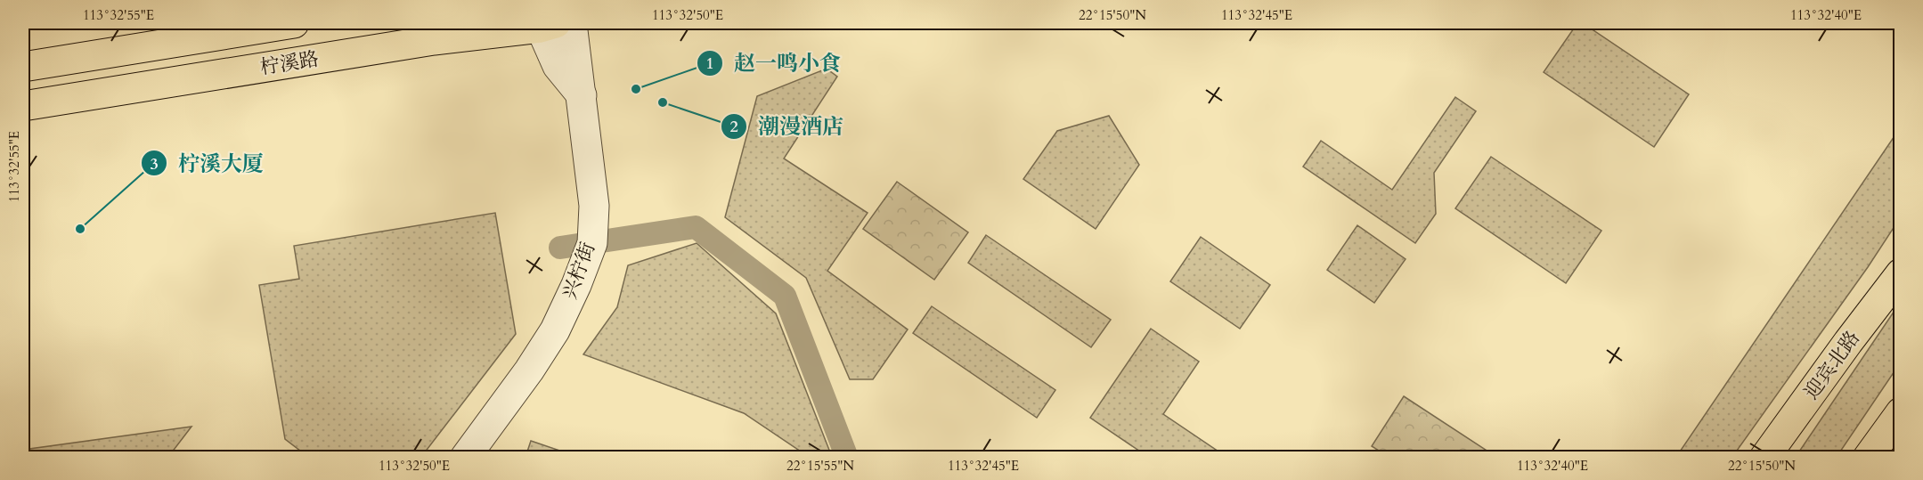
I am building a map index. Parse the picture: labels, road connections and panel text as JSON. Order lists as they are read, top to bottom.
{
  "streets": {
    "main road": ["柠溪路", "迎宾北路"],
    "street": ["兴柠街"]
  },
  "places": ["赵一鸣小食", "潮漫酒店", "柠溪大厦"],
  "coordinates": [
    "113°32'55\"E",
    "113°32'50\"E",
    "22°15'50\"N",
    "113°32'45\"E",
    "113°32'40\"E",
    "22°15'55\"N"
  ]
}
